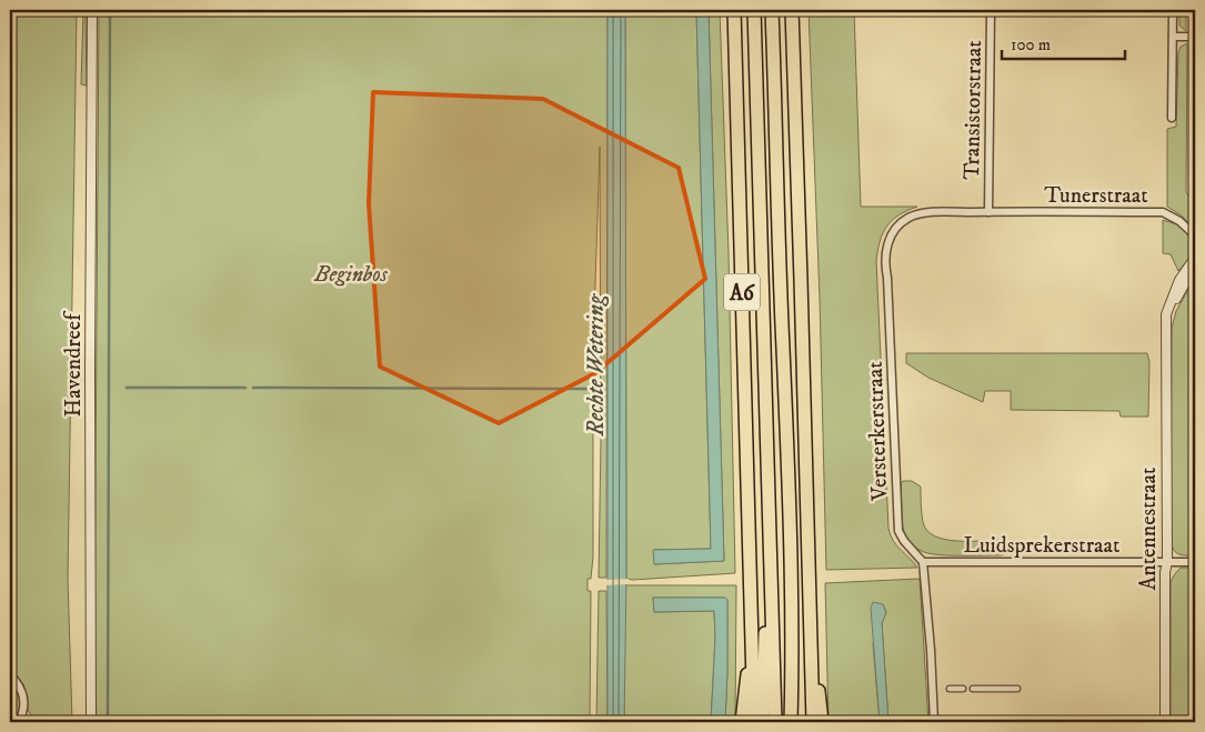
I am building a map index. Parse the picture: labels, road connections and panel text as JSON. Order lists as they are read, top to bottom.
{
  "streets": {
    "highway": ["A6"],
    "street": [
      "Transistorstraat",
      "Tunerstraat",
      "Havendreef",
      "Versterkerstraat",
      "Antennestraat",
      "Luidsprekerstraat"
    ]
  },
  "crossings": [
    ["Transistorstraat", "Tunerstraat"],
    ["Transistorstraat", "Versterkerstraat"],
    ["Tunerstraat", "Versterkerstraat"],
    ["Versterkerstraat", "Luidsprekerstraat"],
    ["Antennestraat", "Luidsprekerstraat"]
  ],
  "water": ["Rechte Wetering"],
  "parks": ["Beginbos"],
  "scale_bar": "100 m"
}
